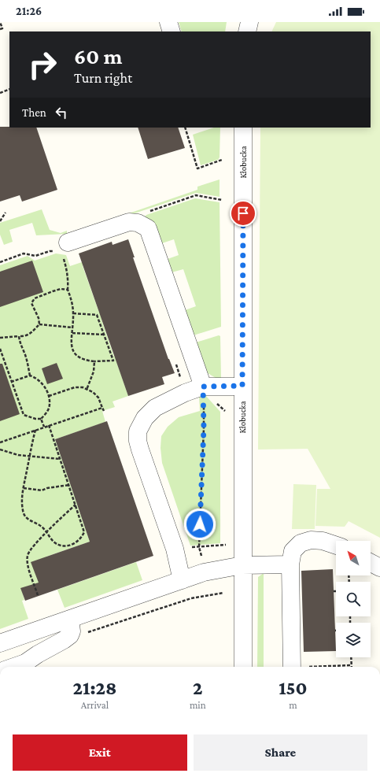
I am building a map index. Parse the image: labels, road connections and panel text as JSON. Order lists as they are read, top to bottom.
{
  "streets": {
    "street": ["Kłobucka"]
  },
  "north": "top left",
  "page": {
    "status": "21:26",
    "turn": ["60 m", "Turn right"],
    "then": "Then",
    "eta": [
      "21:28",
      "Arrival",
      "2",
      "min",
      "150",
      "m"
    ],
    "buttons": ["Exit", "Share"]
  }
}
